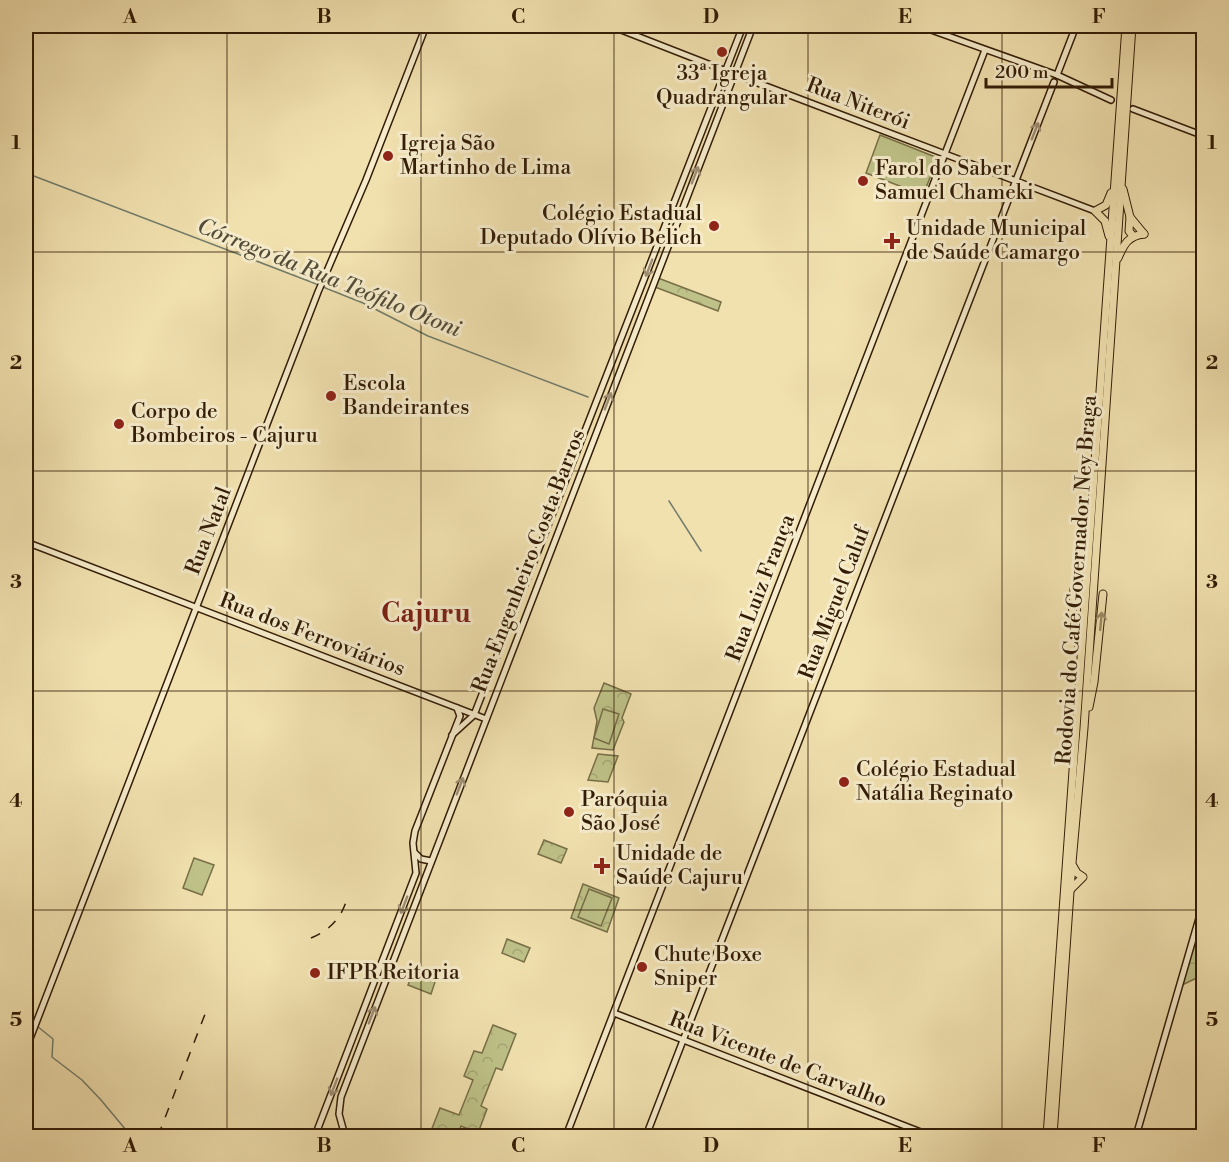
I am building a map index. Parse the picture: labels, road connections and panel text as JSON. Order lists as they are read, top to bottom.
{
  "streets": {
    "highway": ["Rodovia do Café Governador Ney Braga"],
    "street": [
      "Rua Niterói",
      "Rua Natal",
      "Rua Engenheiro Costa Barros",
      "Rua Luiz França",
      "Rua Miguel Caluf",
      "Rua dos Ferroviários",
      "Rua Vicente de Carvalho"
    ]
  },
  "crossings": [
    ["Rua Niterói", "Rua Engenheiro Costa Barros"],
    ["Rua Niterói", "Rua Luiz França"],
    ["Rua Niterói", "Rua Miguel Caluf"],
    ["Rua Natal", "Rua dos Ferroviários"],
    ["Rua Engenheiro Costa Barros", "Rua dos Ferroviários"],
    ["Rua Luiz França", "Rua Vicente de Carvalho"],
    ["Rua Miguel Caluf", "Rua Vicente de Carvalho"]
  ],
  "districts": ["Cajuru"],
  "water": ["Córrego da Rua Teófilo Otoni"],
  "places": {
    "other": [
      "33ª Igreja Quadrangular",
      "Igreja São Martinho de Lima",
      "Farol do Saber Samuel Chameki",
      "Colégio Estadual Deputado Olívio Belich",
      "Escola Bandeirantes",
      "Corpo de Bombeiros - Cajuru",
      "Colégio Estadual Natália Reginato",
      "Paróquia São José",
      "Chute Boxe Sniper",
      "IFPR Reitoria"
    ],
    "health": ["Unidade Municipal de Saúde Camargo", "Unidade de Saúde Cajuru"]
  },
  "scale_bar": "200 m",
  "grid": {
    "columns": [
      "A",
      "B",
      "C",
      "D",
      "E",
      "F"
    ],
    "rows": [
      "1",
      "2",
      "3",
      "4",
      "5"
    ]
  }
}
